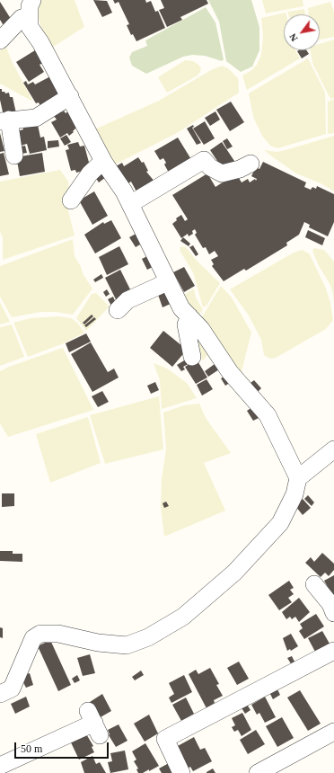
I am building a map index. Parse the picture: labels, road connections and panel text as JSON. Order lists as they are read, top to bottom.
{
  "scale_bar": "50 m",
  "north": "bottom left"
}
